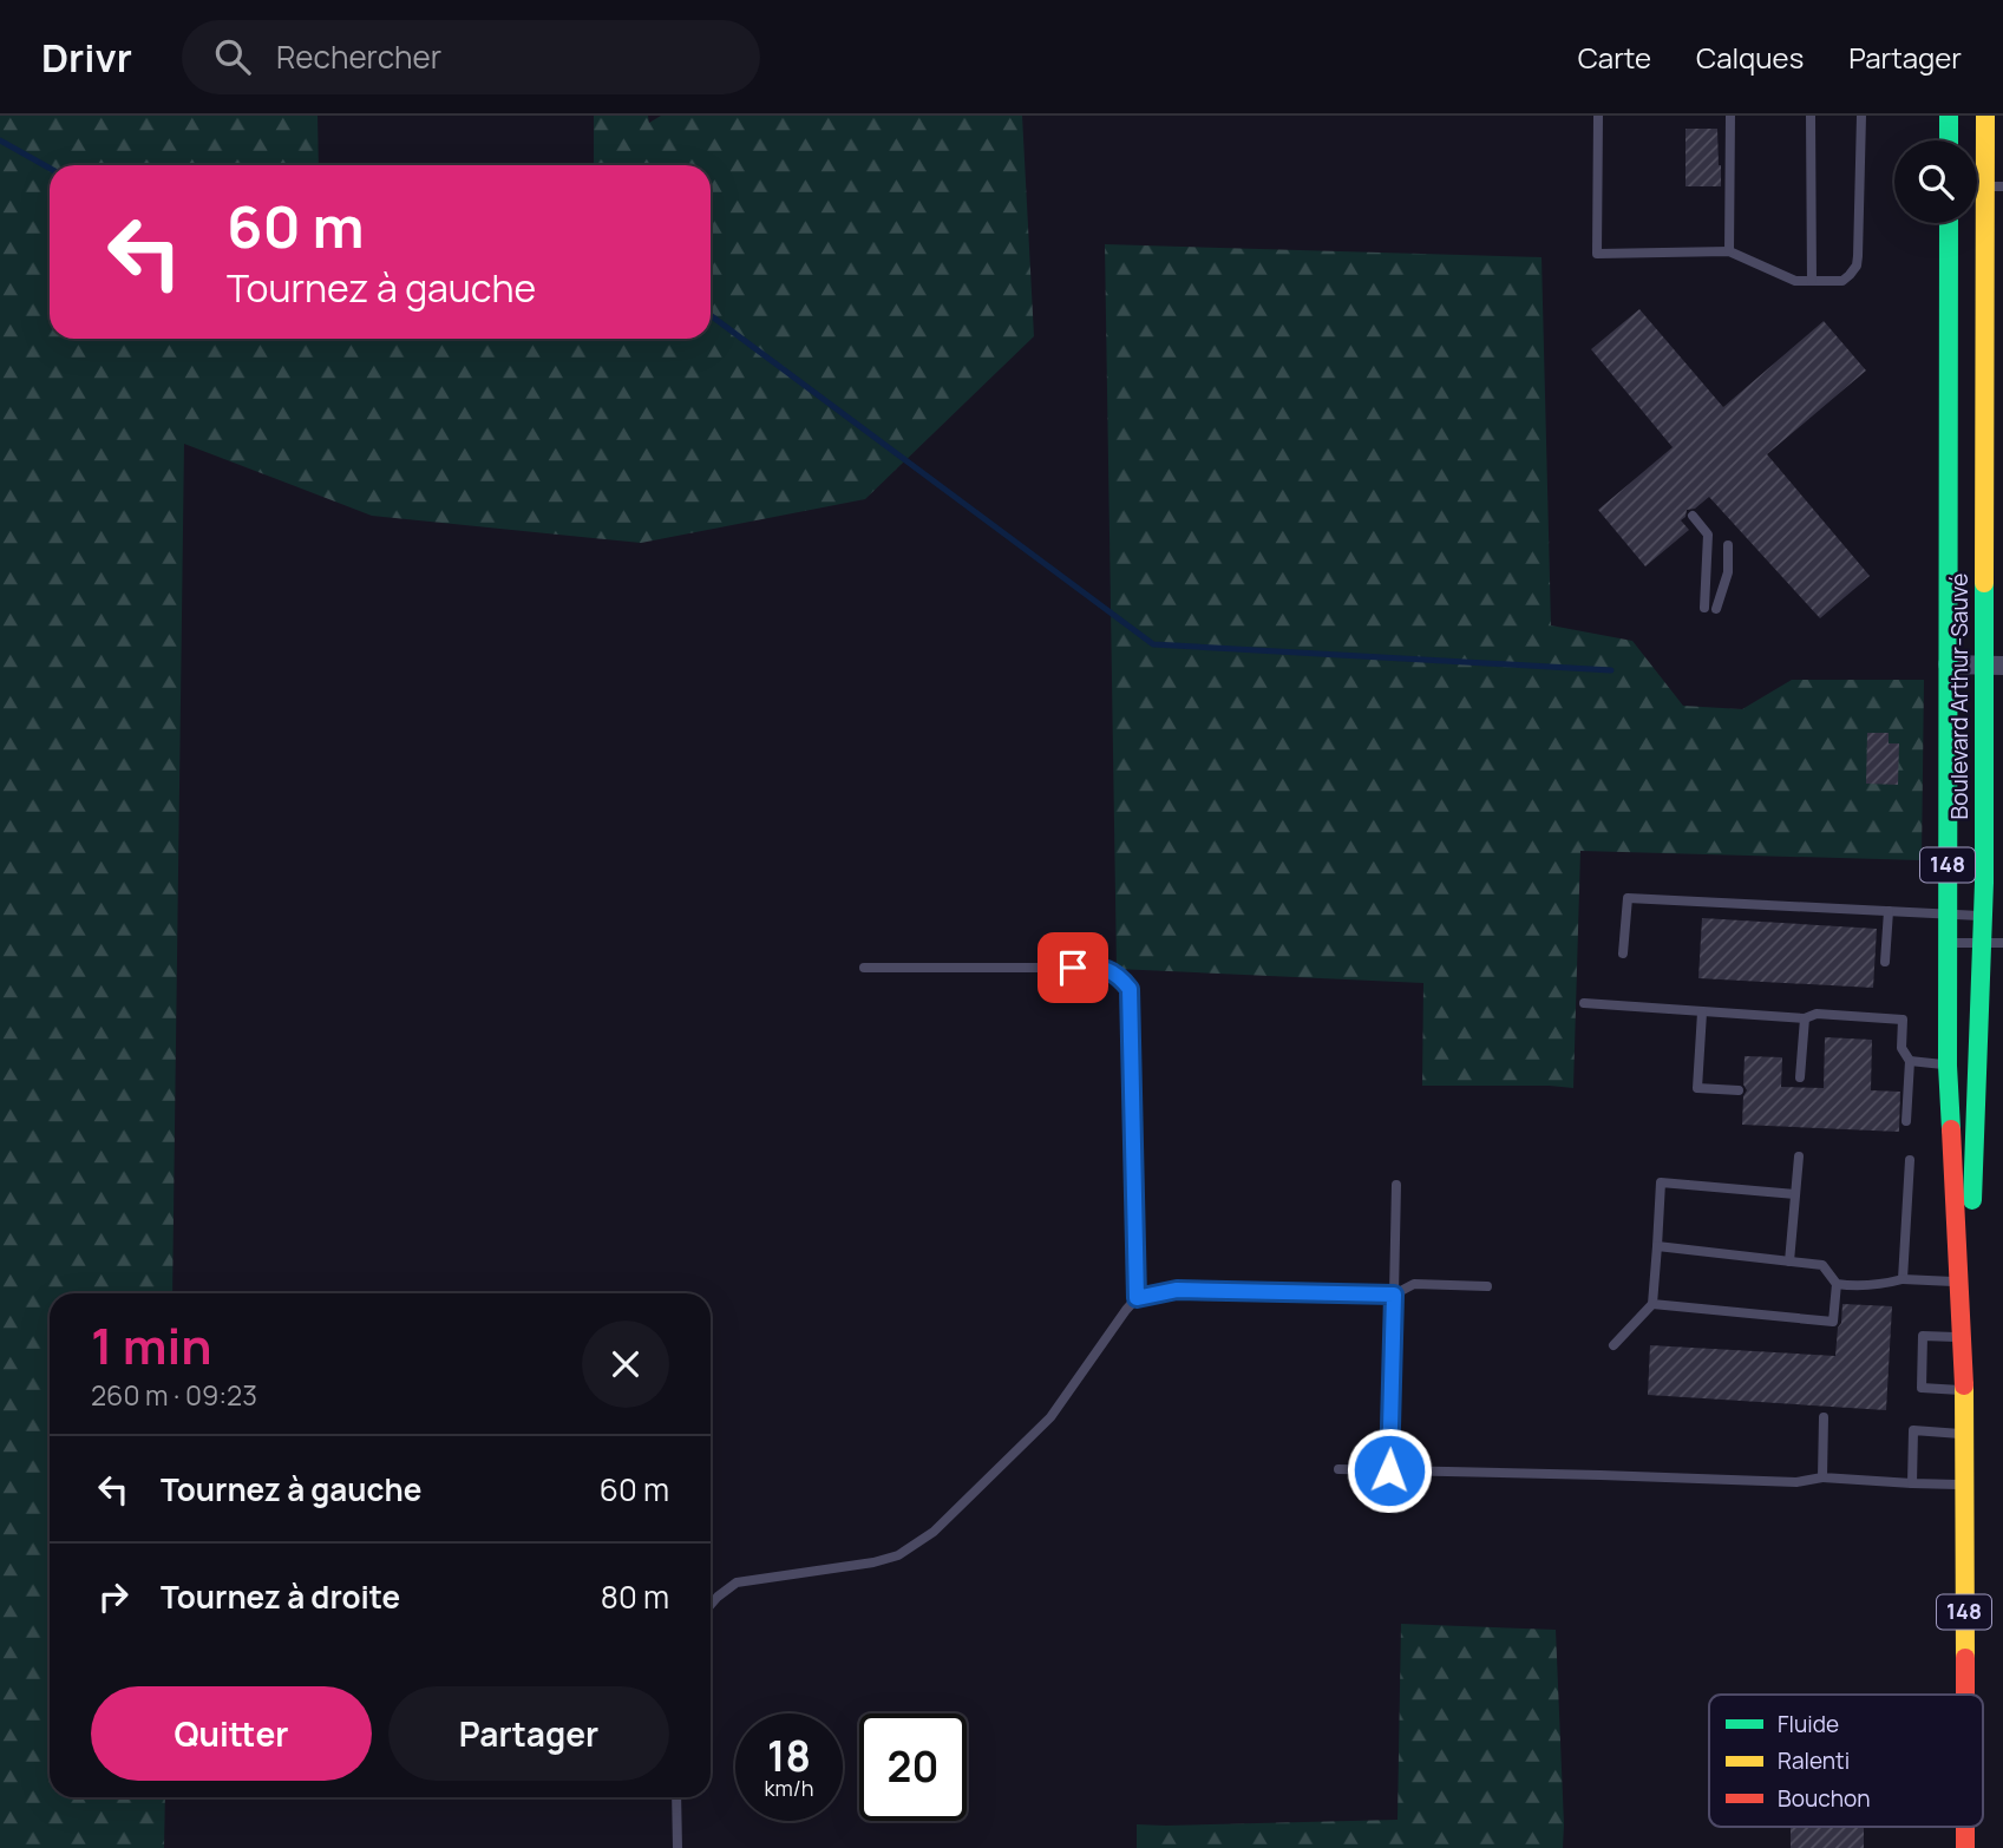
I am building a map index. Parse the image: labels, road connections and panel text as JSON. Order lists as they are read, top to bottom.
{
  "streets": {
    "main road": ["Boulevard Arthur-Sauvé", "148"]
  },
  "legend": ["Fluide", "Ralenti", "Bouchon"],
  "page": {
    "header": "Drivr",
    "search": "Rechercher",
    "nav": ["Carte", "Calques", "Partager"],
    "turn": ["60 m", "Tournez à gauche"],
    "heading": ["1 min", "260 m · 09:23"],
    "list": [
      {
        "name": "Tournez à gauche",
        "value": "60 m"
      },
      {
        "name": "Tournez à droite",
        "value": "80 m"
      }
    ],
    "buttons": ["Quitter", "Partager"],
    "speed": "18 km/h",
    "limit": "20"
  }
}
